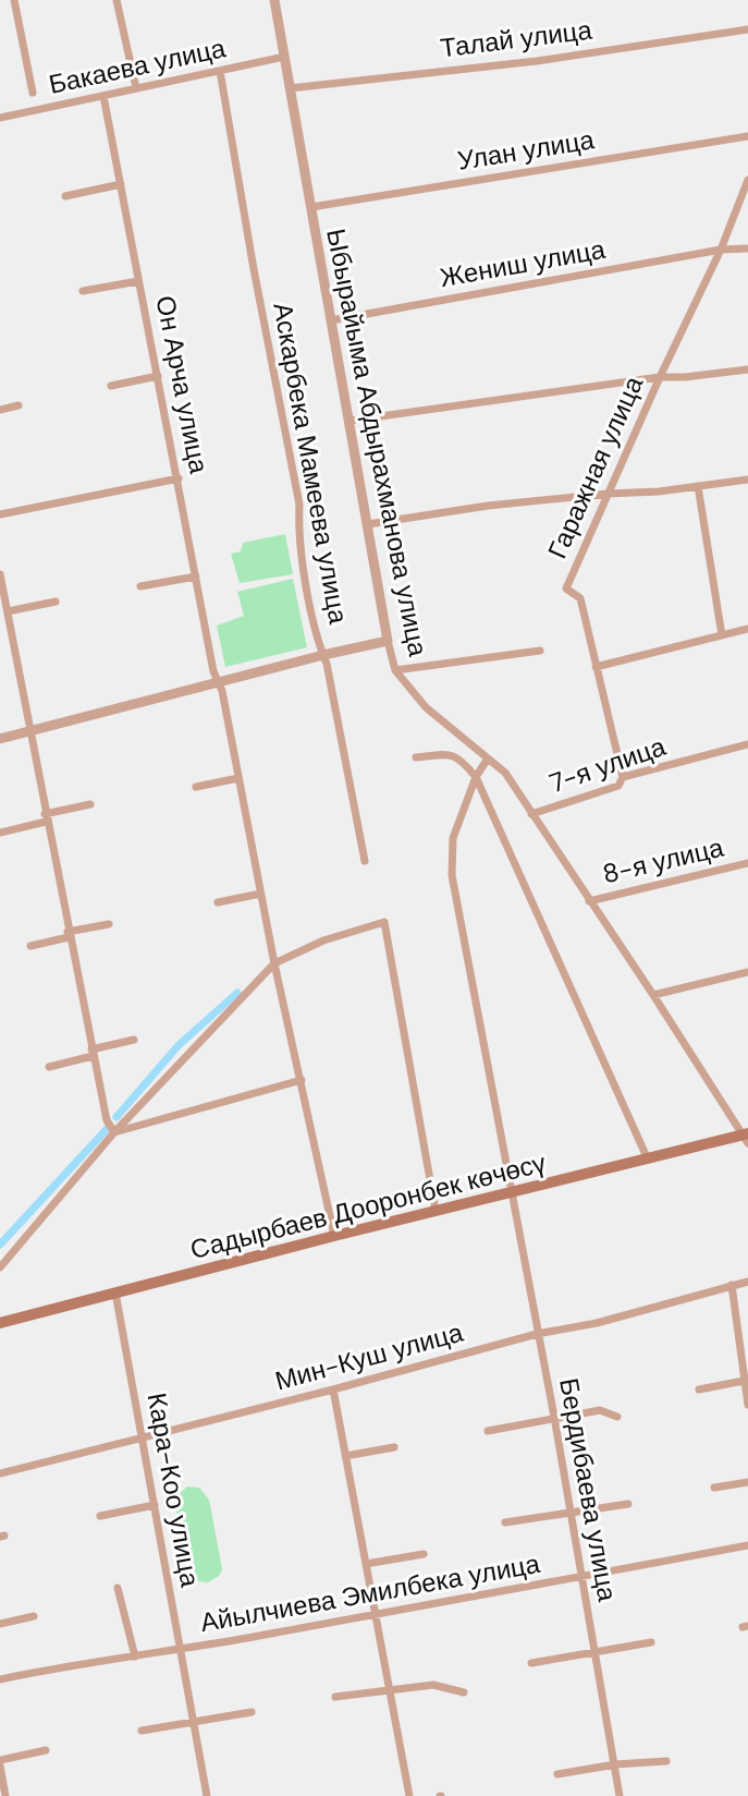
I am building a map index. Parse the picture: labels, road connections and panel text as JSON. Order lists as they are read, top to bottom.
{
  "streets": {
    "main road": ["Садырбаев Дооронбек көчөсү"],
    "street": [
      "Талай улица",
      "Бакаева улица",
      "Улан улица",
      "Жениш улица",
      "Он Арча улица",
      "Ыбырайыма Абдырахманова улица",
      "Аскарбека Мамеева улица",
      "Гаражная улица",
      "7-я улица",
      "8-я улица",
      "Мин-Куш улица",
      "Кара-Коо улица",
      "Бердибаева улица",
      "Айылчиева Эмилбека улица"
    ]
  },
  "crossings": [
    ["Талай улица", "Ыбырайыма Абдырахманова улица"],
    ["Бакаева улица", "Он Арча улица"],
    ["Бакаева улица", "Ыбырайыма Абдырахманова улица"],
    ["Бакаева улица", "Аскарбека Мамеева улица"],
    ["Улан улица", "Ыбырайыма Абдырахманова улица"],
    ["Жениш улица", "Ыбырайыма Абдырахманова улица"],
    ["Жениш улица", "Гаражная улица"],
    ["Он Арча улица", "Садырбаев Дооронбек көчөсү"],
    ["Ыбырайыма Абдырахманова улица", "7-я улица"],
    ["Ыбырайыма Абдырахманова улица", "8-я улица"],
    ["Ыбырайыма Абдырахманова улица", "Садырбаев Дооронбек көчөсү"],
    ["Ыбырайыма Абдырахманова улица", "Бердибаева улица"],
    ["Гаражная улица", "7-я улица"],
    ["Садырбаев Дооронбек көчөсү", "Кара-Коо улица"],
    ["Садырбаев Дооронбек көчөсү", "Бердибаева улица"],
    ["Мин-Куш улица", "Кара-Коо улица"],
    ["Мин-Куш улица", "Бердибаева улица"],
    ["Кара-Коо улица", "Айылчиева Эмилбека улица"],
    ["Бердибаева улица", "Айылчиева Эмилбека улица"]
  ]
}
